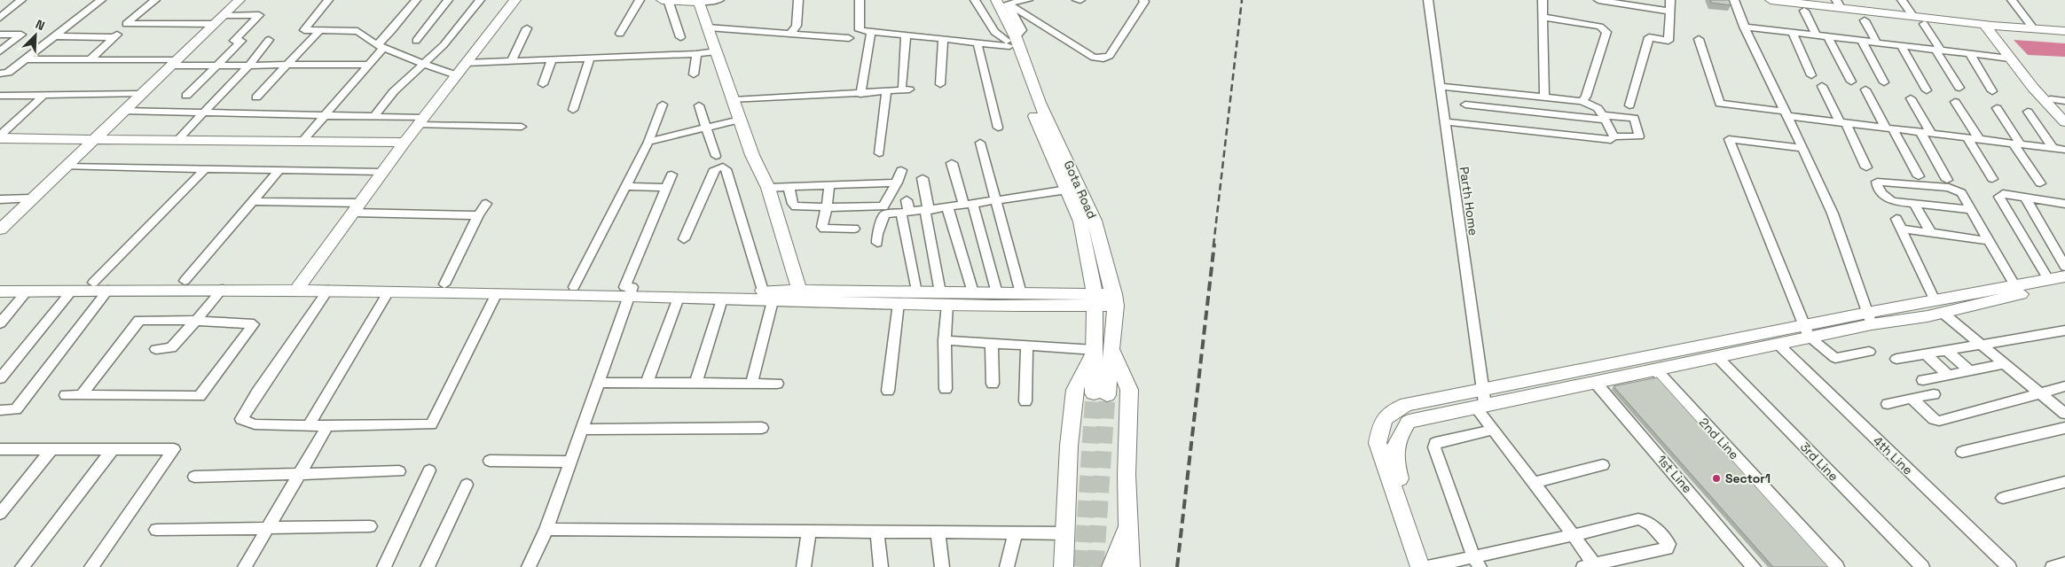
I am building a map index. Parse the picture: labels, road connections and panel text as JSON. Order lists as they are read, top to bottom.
{
  "streets": {
    "street": [
      "Gota Road",
      "Parth Home",
      "2nd Line",
      "4th Line",
      "3rd Line",
      "1st Line"
    ]
  },
  "places": ["Sector1"],
  "north": "top right"
}
